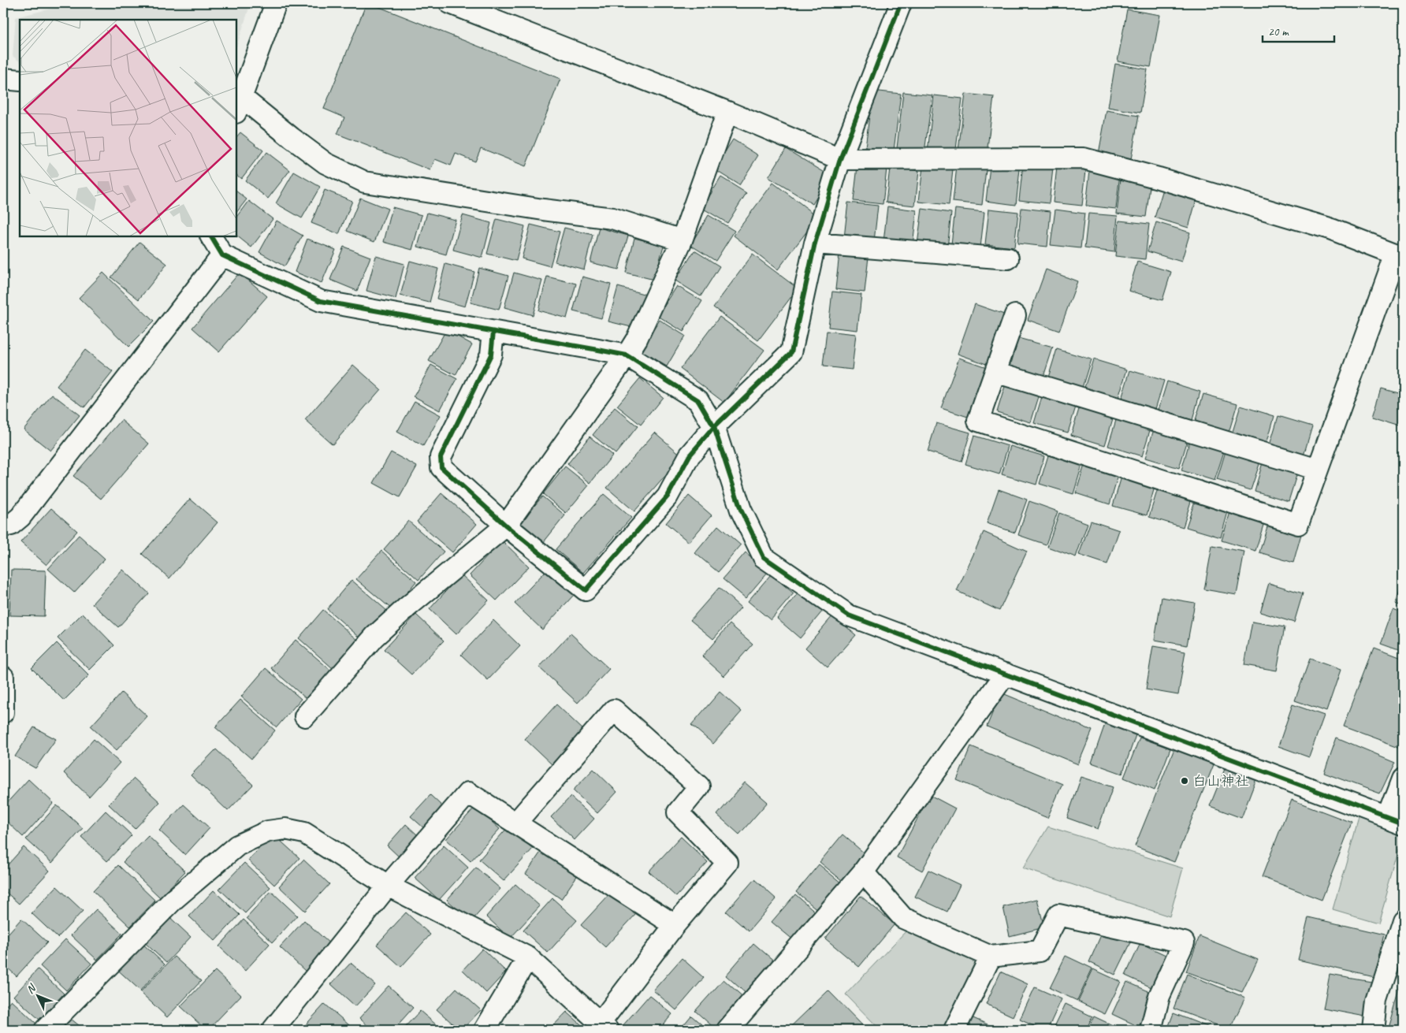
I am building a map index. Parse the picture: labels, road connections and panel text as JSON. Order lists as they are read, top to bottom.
{
  "places": ["白山神社"],
  "scale_bar": "20 m",
  "north": "top left"
}
